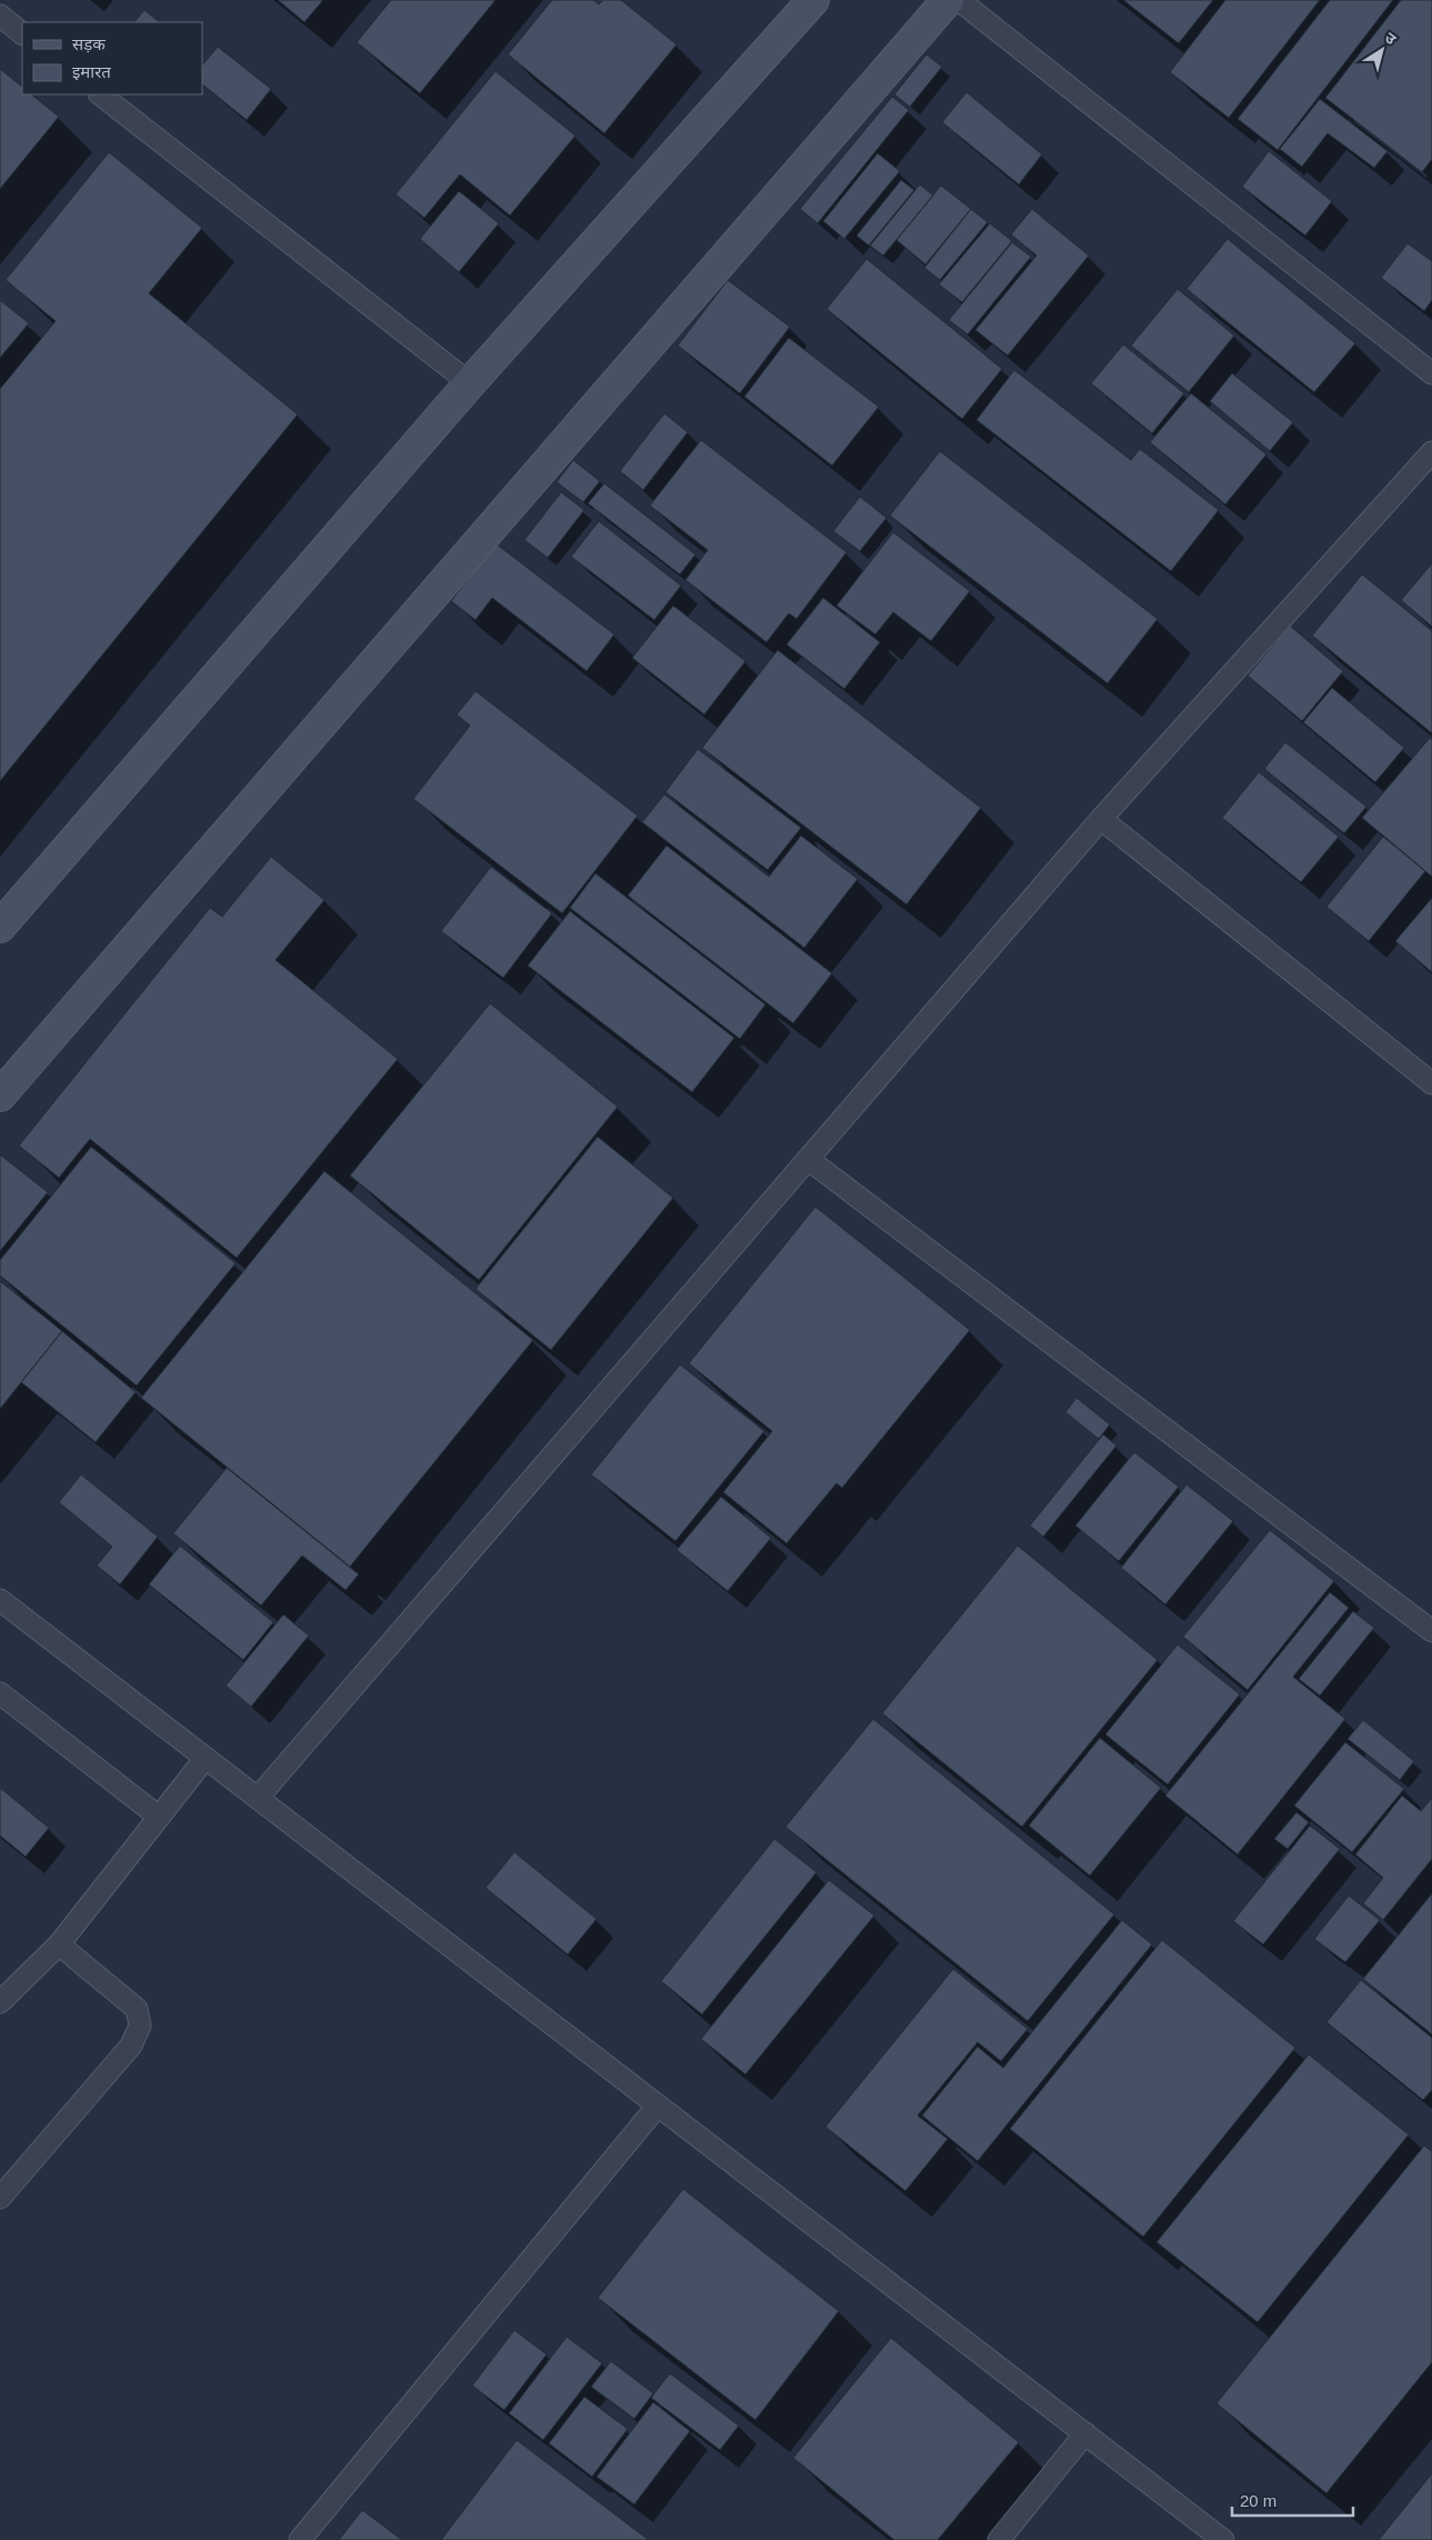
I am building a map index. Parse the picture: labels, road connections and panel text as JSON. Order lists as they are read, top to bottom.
{
  "legend": ["सड़क", "इमारत"],
  "scale_bar": "20 m",
  "north": "top right"
}
